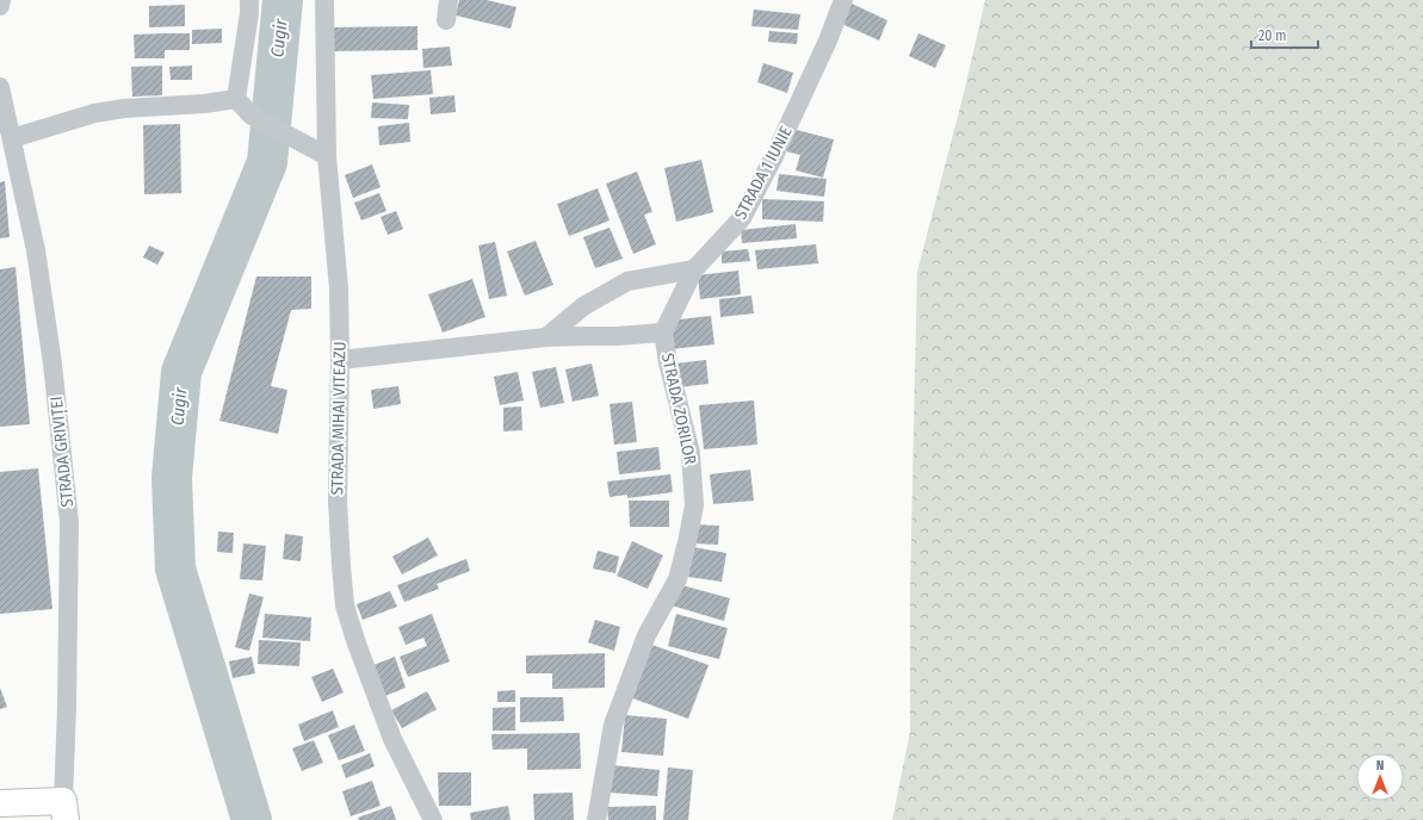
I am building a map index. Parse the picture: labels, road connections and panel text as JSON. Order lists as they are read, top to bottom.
{
  "streets": {
    "street": [
      "STRADA 1 IUNIE",
      "STRADA ZORILOR",
      "STRADA MIHAI VITEAZU",
      "STRADA GRIVIȚEI"
    ]
  },
  "crossings": [
    ["STRADA 1 IUNIE", "STRADA ZORILOR"],
    ["STRADA ZORILOR", "STRADA MIHAI VITEAZU"]
  ],
  "water": ["Cugir"],
  "scale_bar": "20 m",
  "north": "top"
}
